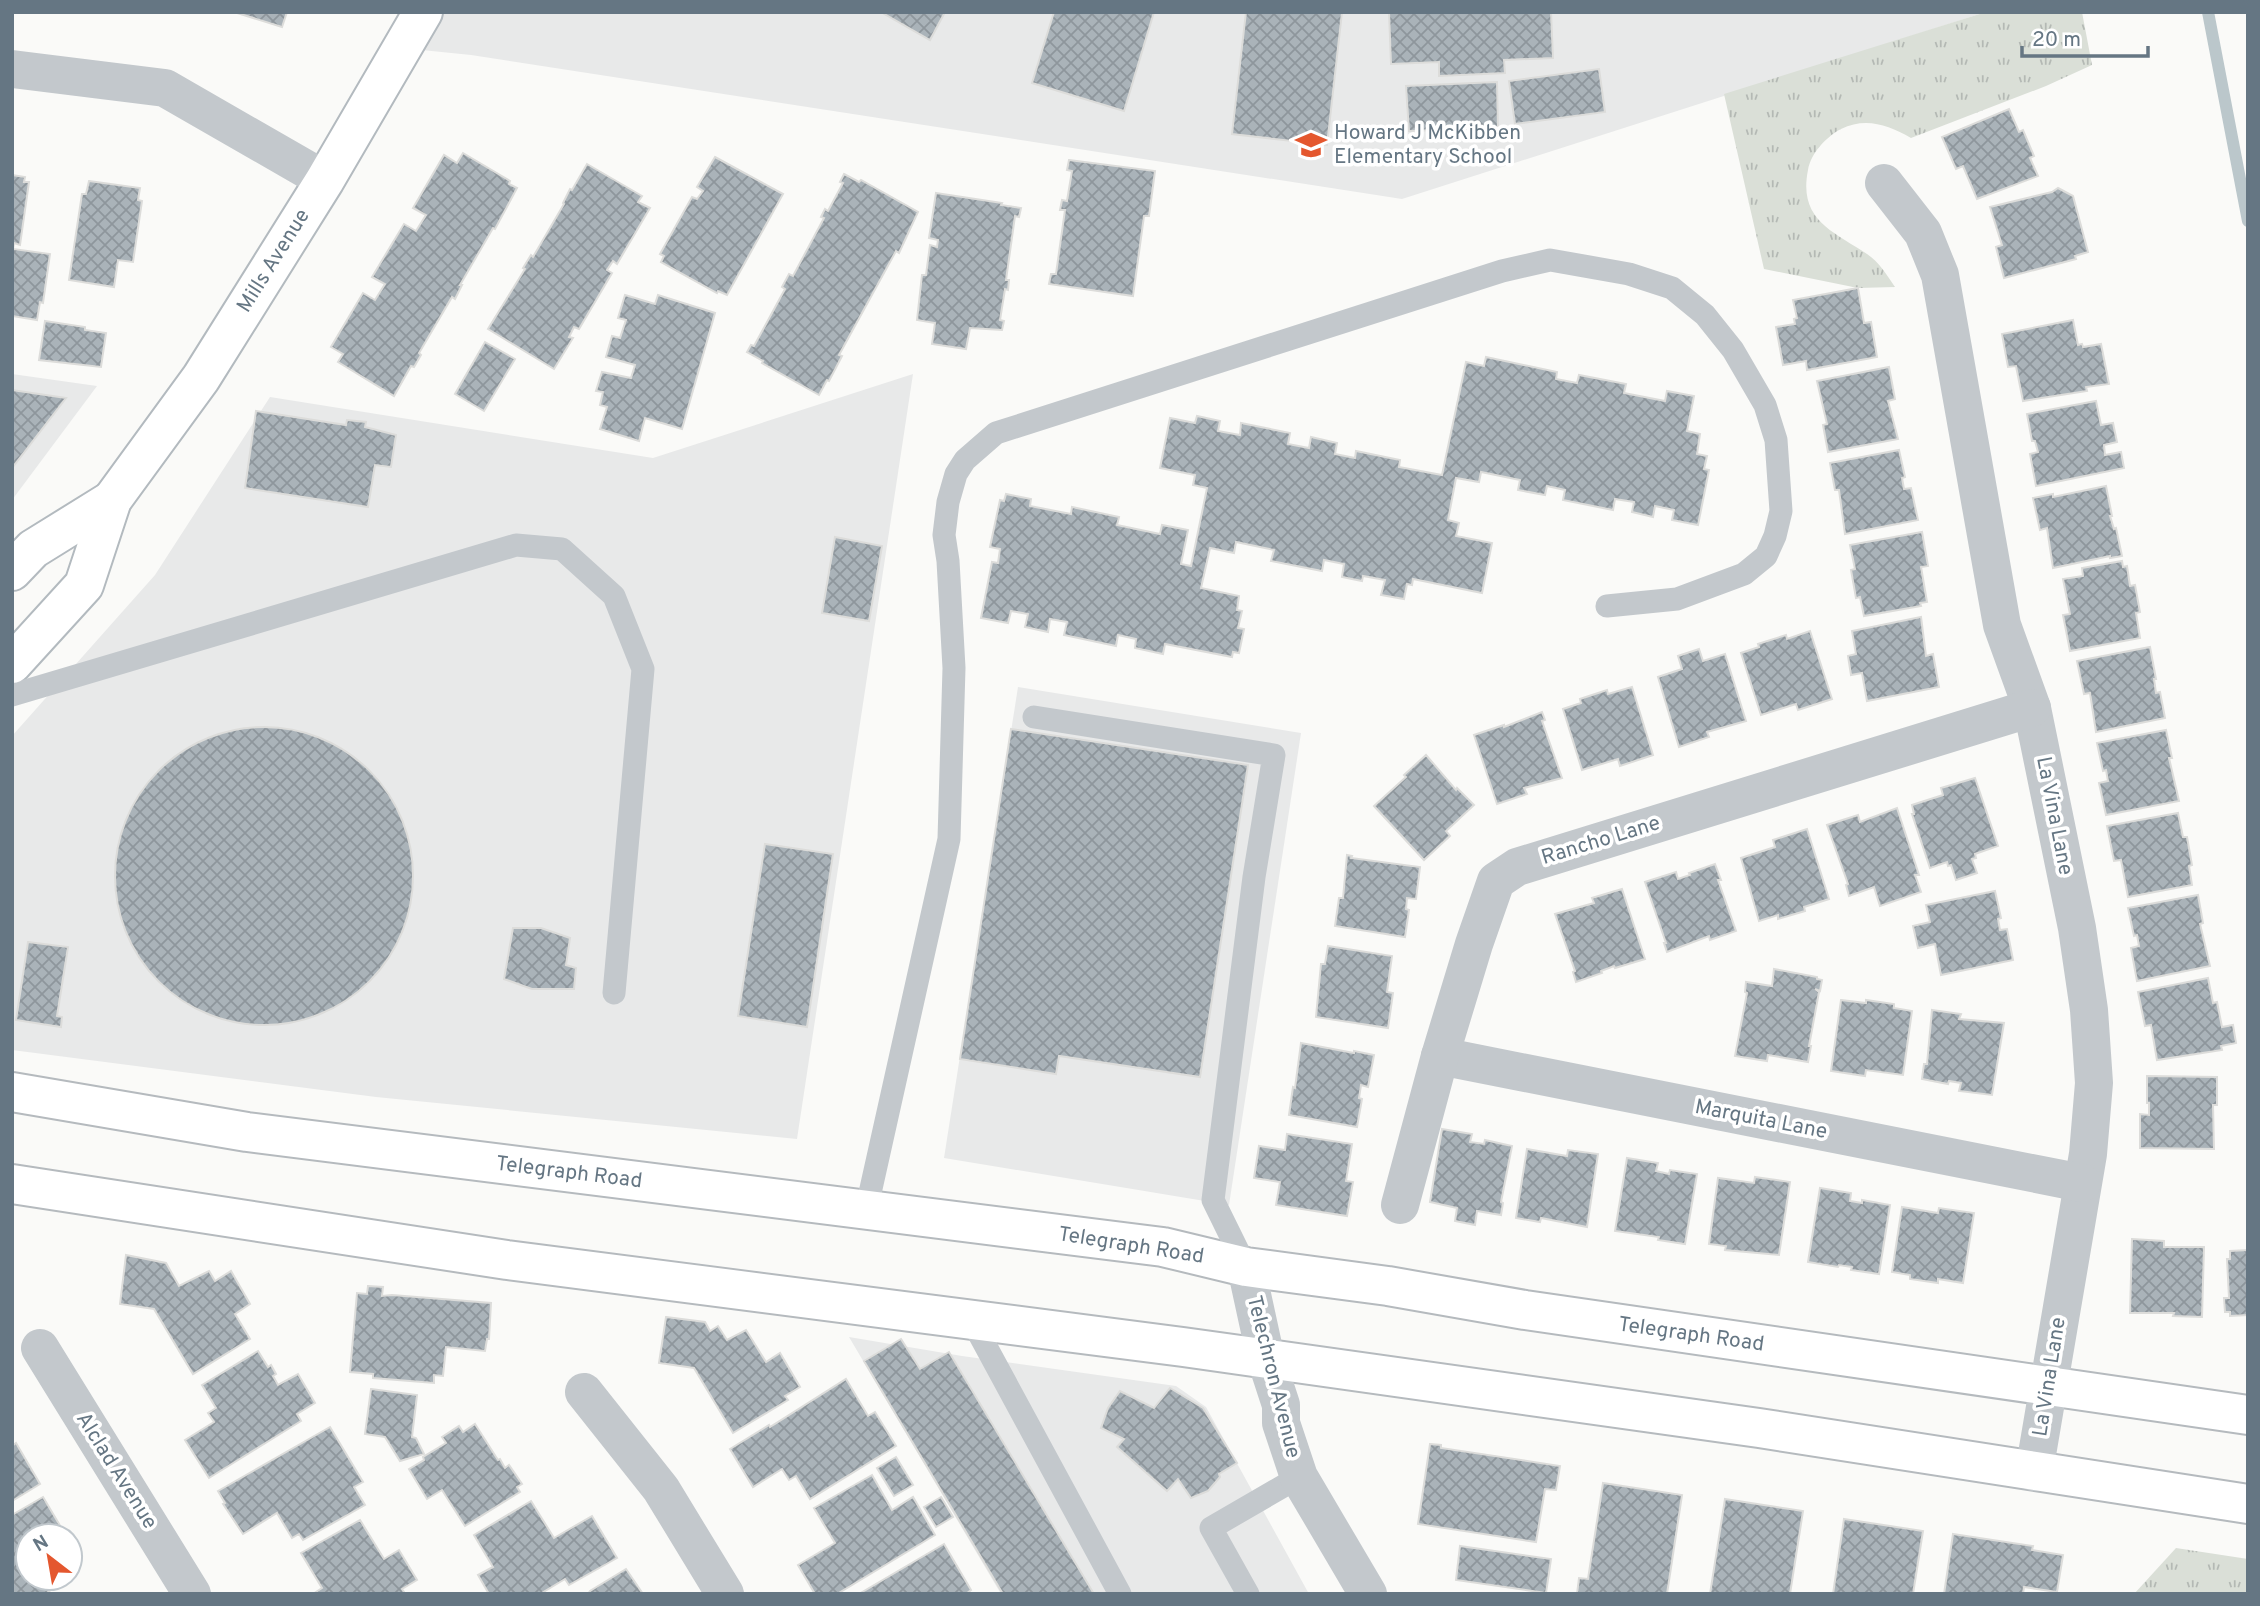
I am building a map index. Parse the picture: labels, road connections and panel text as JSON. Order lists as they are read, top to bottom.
{
  "streets": {
    "main road": ["Mills Avenue", "Telegraph Road"],
    "street": [
      "La Vina Lane",
      "Rancho Lane",
      "Marquita Lane",
      "Telechron Avenue",
      "Alclad Avenue"
    ]
  },
  "crossings": [
    ["La Vina Lane", "Rancho Lane"],
    ["La Vina Lane", "Marquita Lane"],
    ["La Vina Lane", "Telegraph Road"],
    ["Rancho Lane", "Marquita Lane"],
    ["Telegraph Road", "Telechron Avenue"]
  ],
  "places": {
    "school or university": ["Howard J McKibben Elementary School"]
  },
  "scale_bar": "20 m",
  "north": "top left"
}
